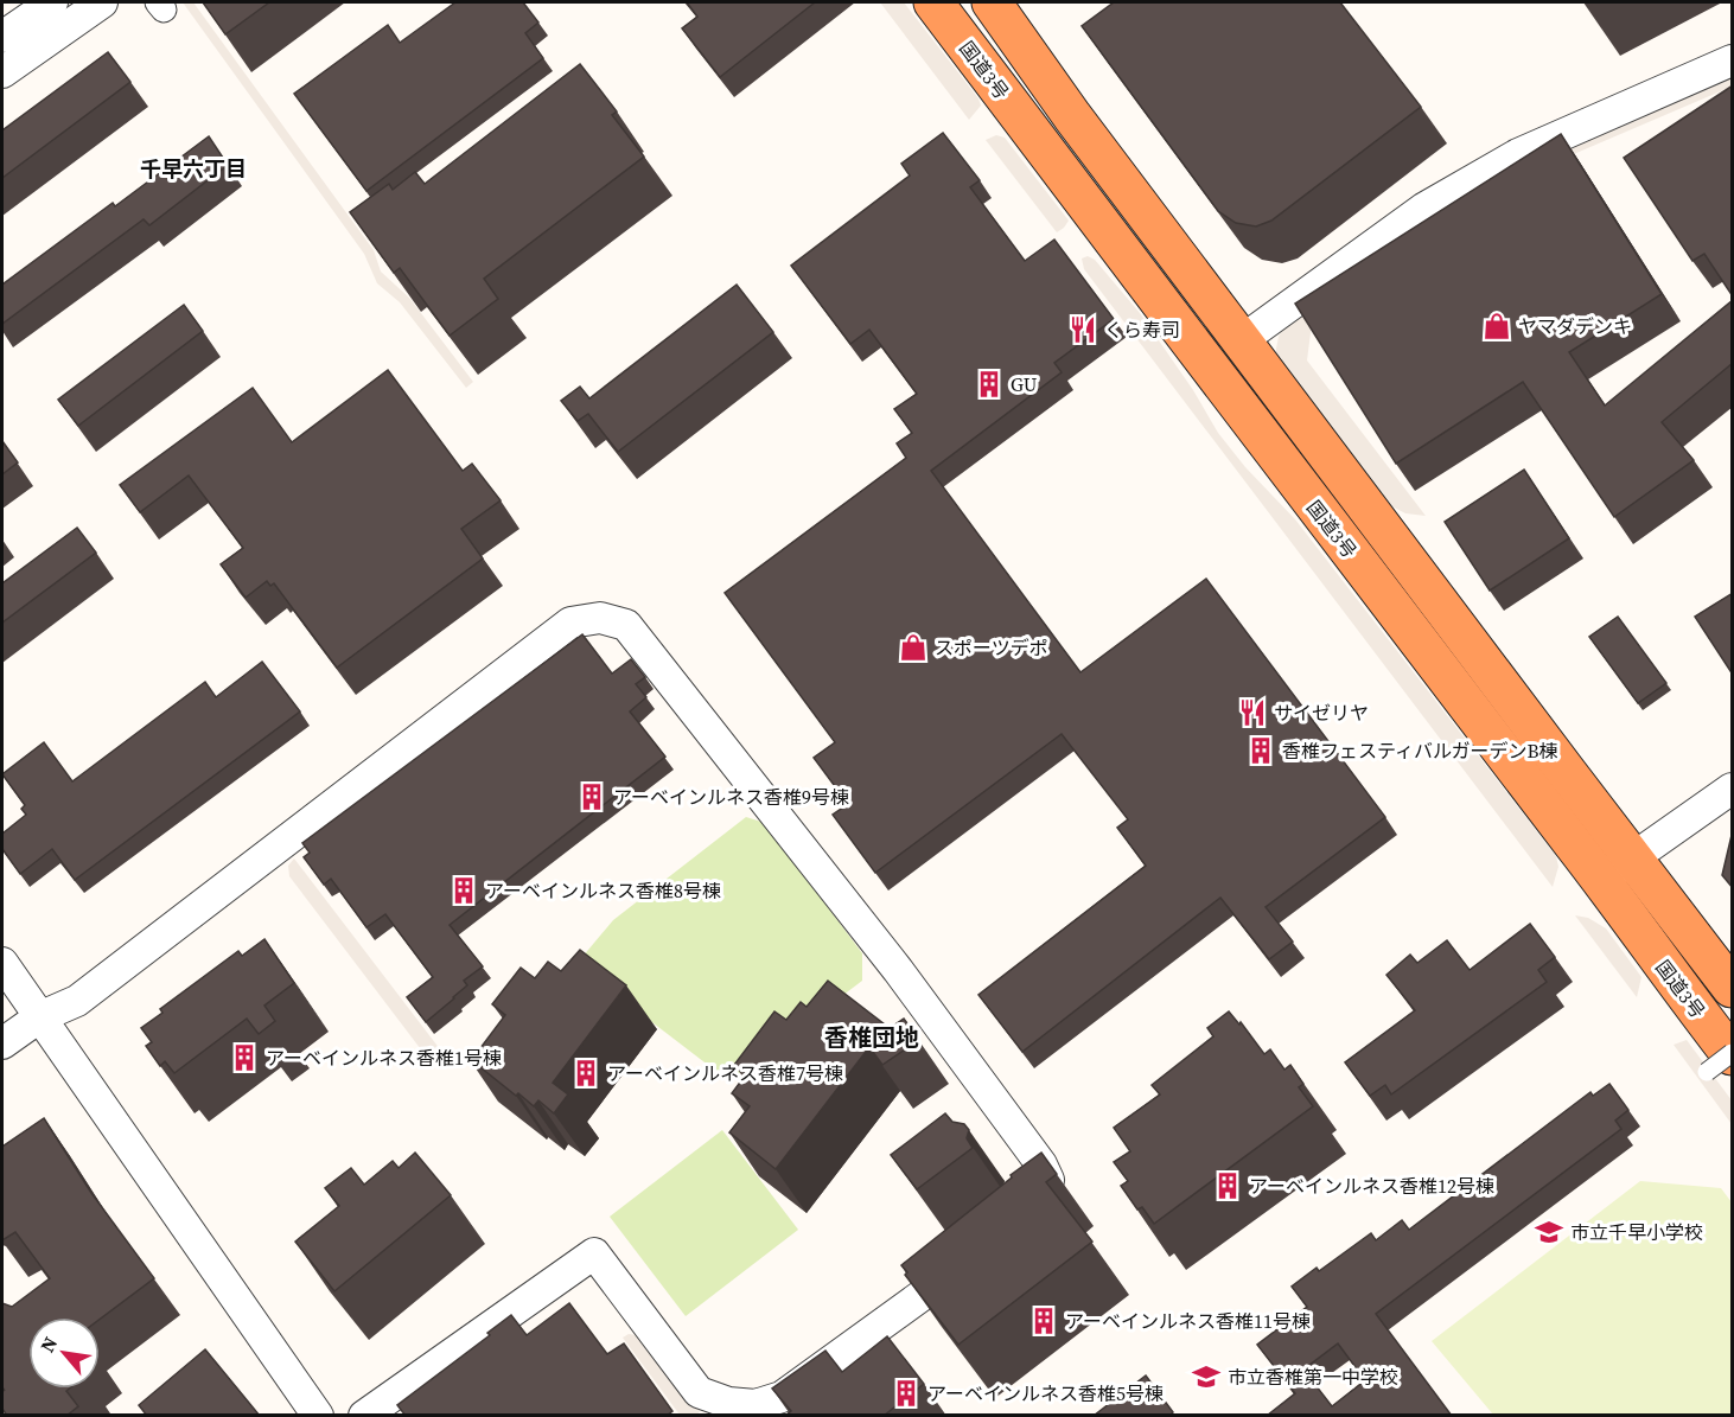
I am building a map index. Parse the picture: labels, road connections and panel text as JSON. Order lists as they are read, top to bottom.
{
  "streets": {
    "highway": ["国道3号"]
  },
  "districts": ["千早六丁目", "香椎団地"],
  "places": {
    "shop": ["ヤマダデンキ", "スポーツデポ"],
    "restaurant": ["くら寿司", "サイゼリヤ"],
    "building": [
      "GU",
      "香椎フェスティバルガーデンB棟",
      "アーベインルネス香椎9号棟",
      "アーベインルネス香椎8号棟",
      "アーベインルネス香椎1号棟",
      "アーベインルネス香椎7号棟",
      "アーベインルネス香椎12号棟",
      "アーベインルネス香椎11号棟",
      "アーベインルネス香椎5号棟"
    ],
    "school or university": ["市立千早小学校", "市立香椎第一中学校"]
  },
  "north": "top left"
}
